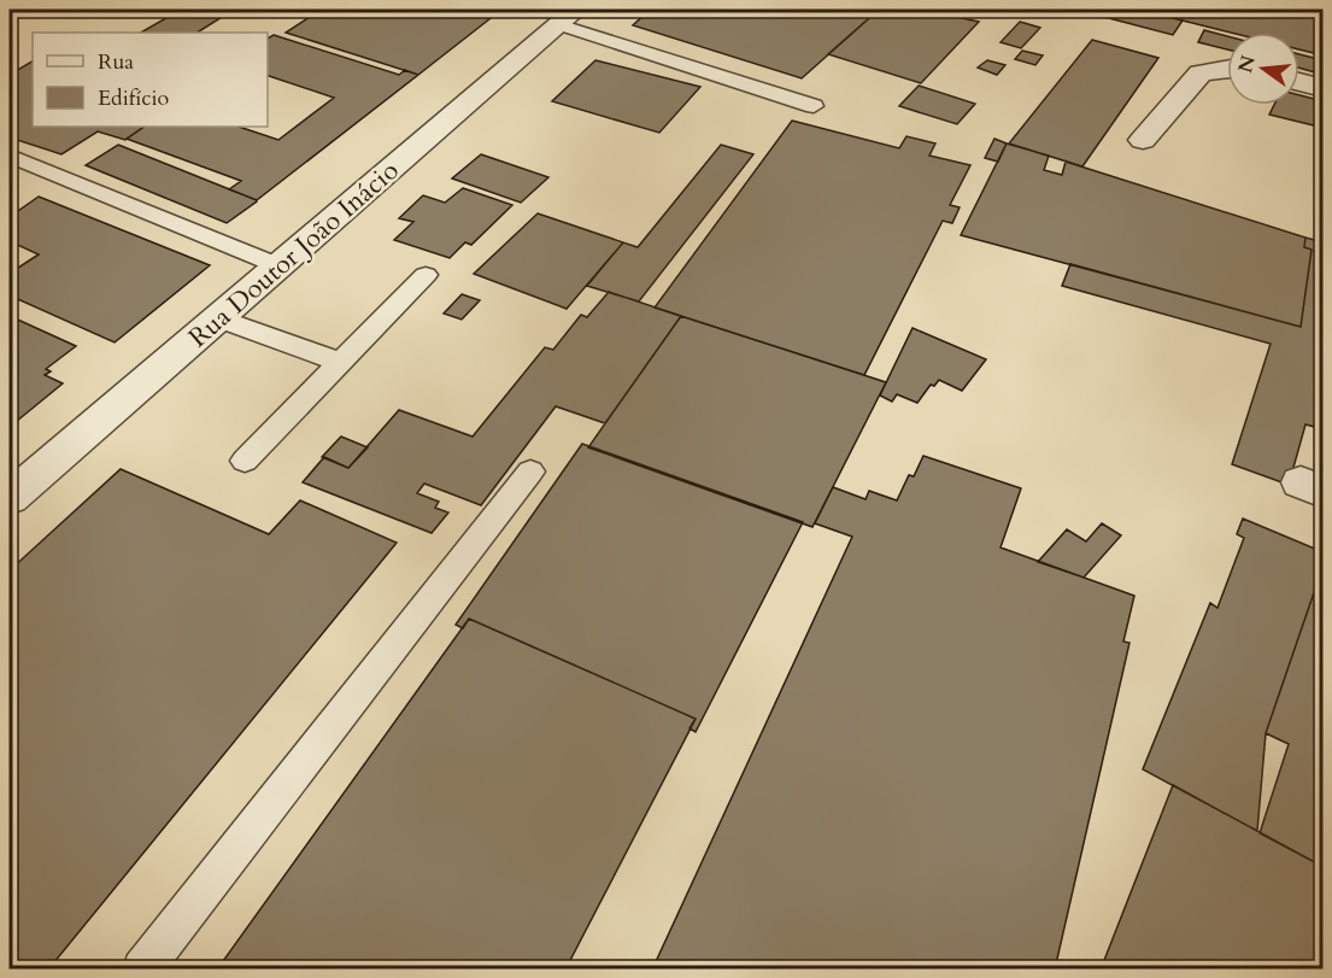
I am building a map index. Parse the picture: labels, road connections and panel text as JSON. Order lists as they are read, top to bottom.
{
  "streets": {
    "street": ["Rua Doutor João Inácio"]
  },
  "legend": ["Rua", "Edifício"],
  "north": "left"
}
